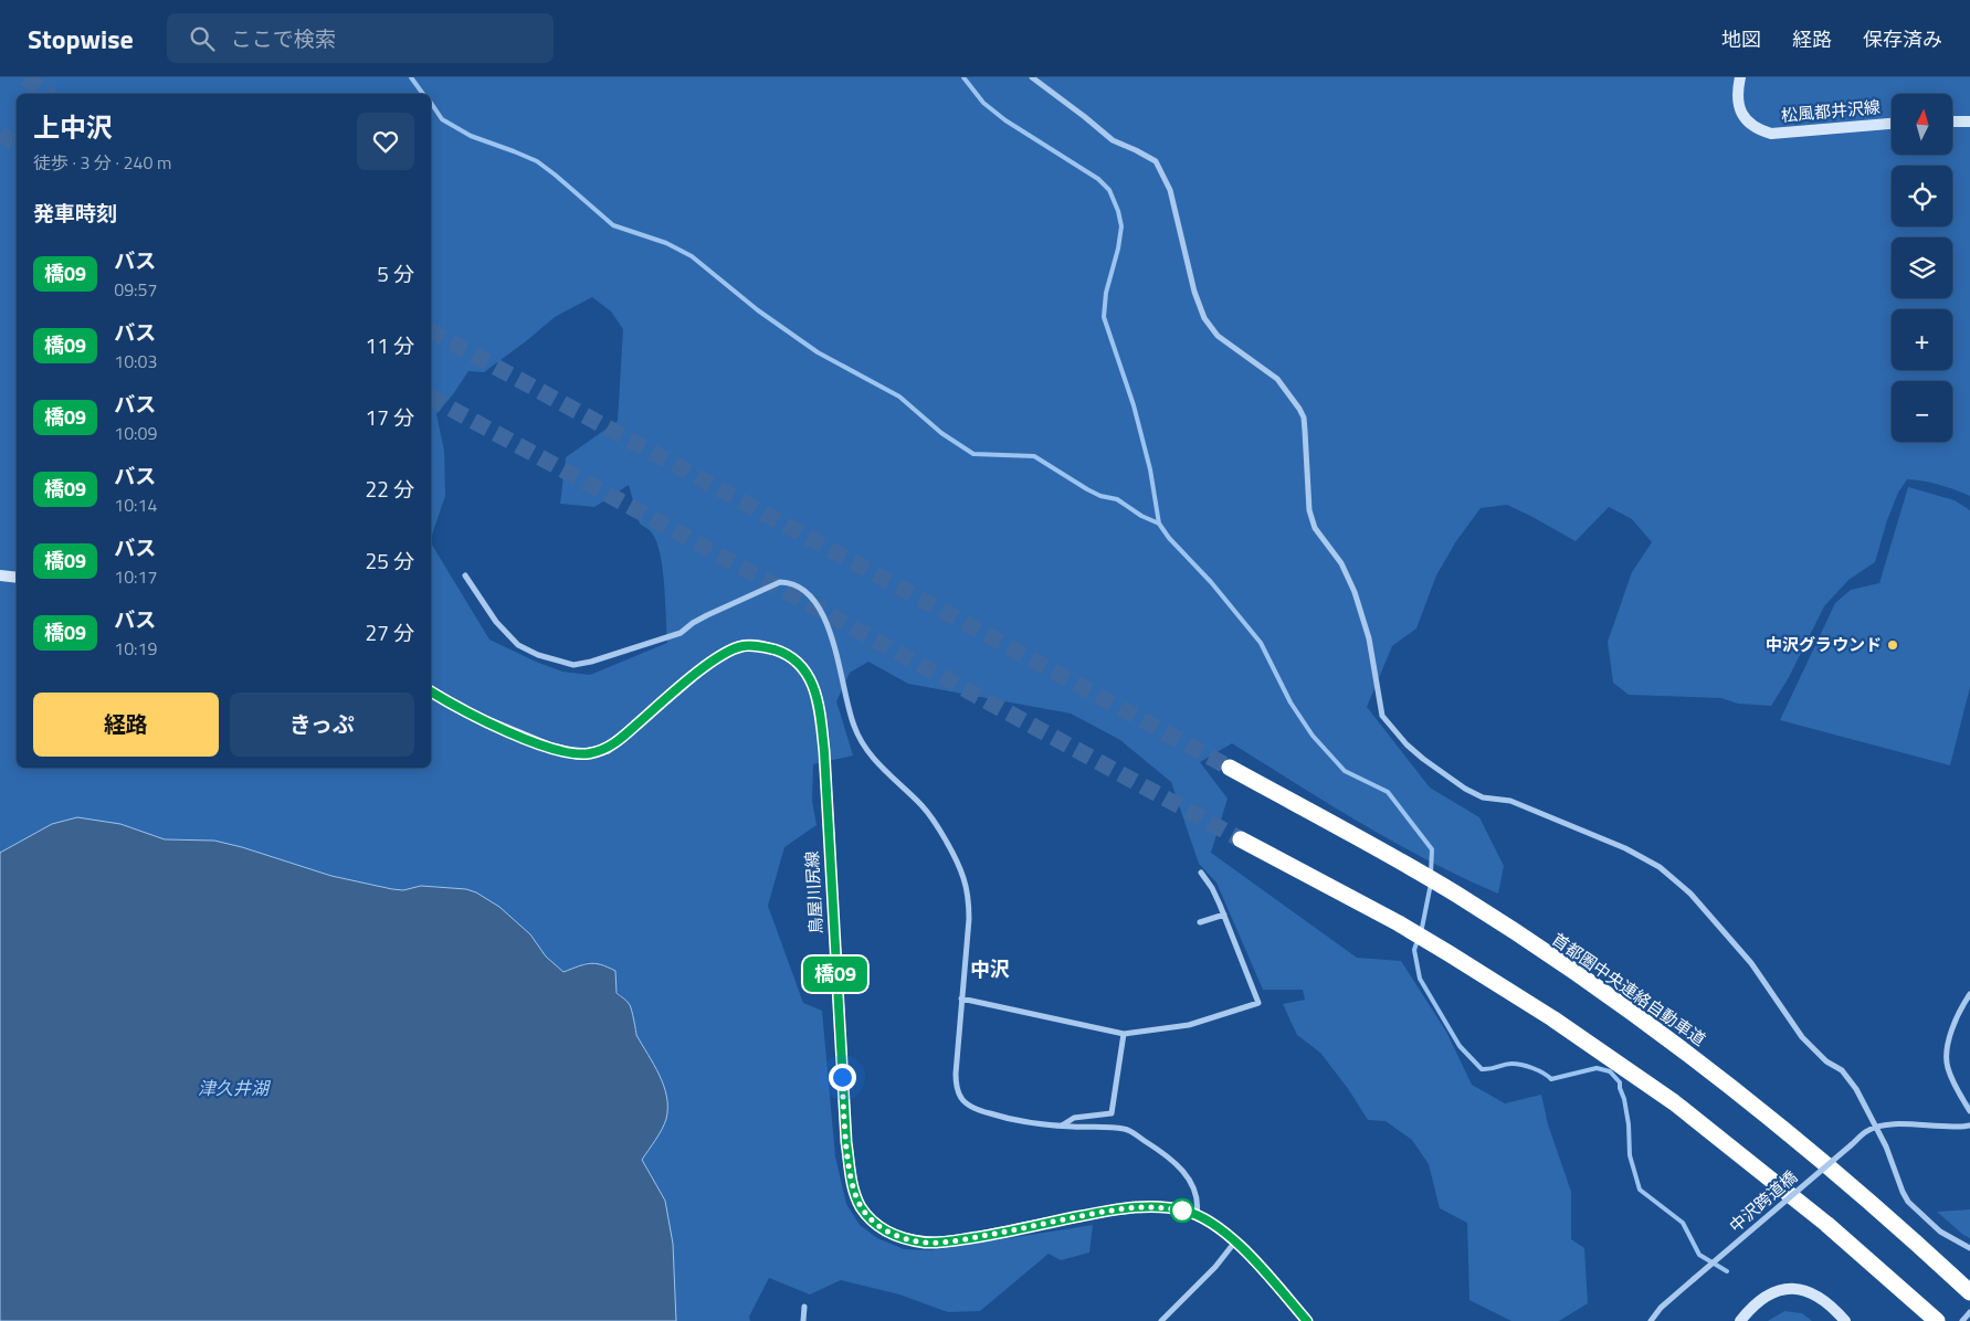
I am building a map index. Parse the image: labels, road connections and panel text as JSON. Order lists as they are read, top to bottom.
{
  "streets": {
    "highway": ["首都圏中央連絡自動車道"],
    "main road": ["松風都井沢線", "鳥屋川尻線"],
    "street": ["中沢跨道橋"]
  },
  "districts": ["中沢"],
  "water": ["津久井湖"],
  "places": ["中沢グラウンド"],
  "lines": ["bus line 橋09"],
  "north": "top",
  "page": {
    "header": "Stopwise",
    "search": "ここで検索",
    "nav": ["地図", "経路", "保存済み"],
    "on_map": "橋09",
    "map_buttons": ["+", "−"],
    "heading": [
      ["上中沢", "徒歩 · 3 分 · 240 m"],
      "発車時刻"
    ],
    "list": [
      {
        "mark": "橋09",
        "name": "バス",
        "note": "09:57",
        "value": "5 分"
      },
      {
        "mark": "橋09",
        "name": "バス",
        "note": "10:03",
        "value": "11 分"
      },
      {
        "mark": "橋09",
        "name": "バス",
        "note": "10:09",
        "value": "17 分"
      },
      {
        "mark": "橋09",
        "name": "バス",
        "note": "10:14",
        "value": "22 分"
      },
      {
        "mark": "橋09",
        "name": "バス",
        "note": "10:17",
        "value": "25 分"
      },
      {
        "mark": "橋09",
        "name": "バス",
        "note": "10:19",
        "value": "27 分"
      }
    ],
    "buttons": ["経路", "きっぷ"]
  }
}
